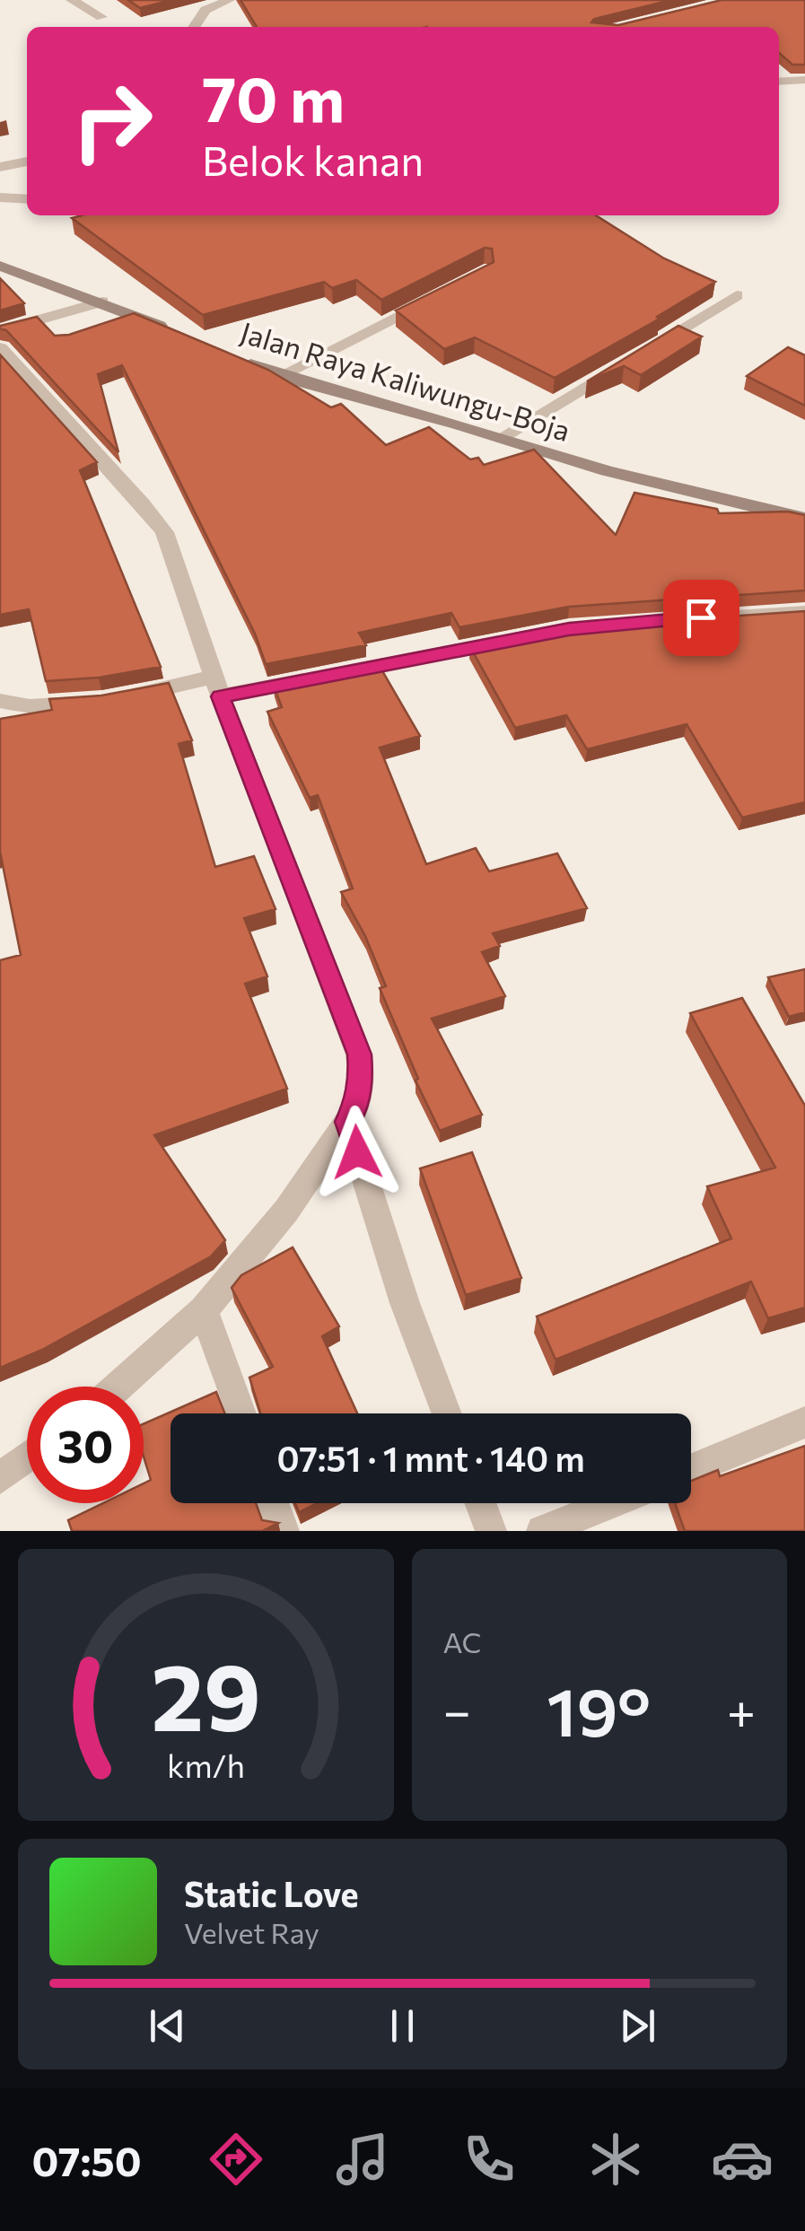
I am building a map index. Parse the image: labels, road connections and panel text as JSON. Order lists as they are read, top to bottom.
{
  "streets": {
    "main road": ["Jalan Raya Kaliwungu-Boja"]
  },
  "page": {
    "turn": ["70 m", "Belok kanan"],
    "limit": "30",
    "trip": "07:51 · 1 mnt · 140 m",
    "tile": "AC",
    "heat": ["−", "19°", "+"],
    "song": ["Static Love", "Velvet Ray"],
    "tabs": "07:50",
    "gauge": ["29", "km/h"]
  }
}
